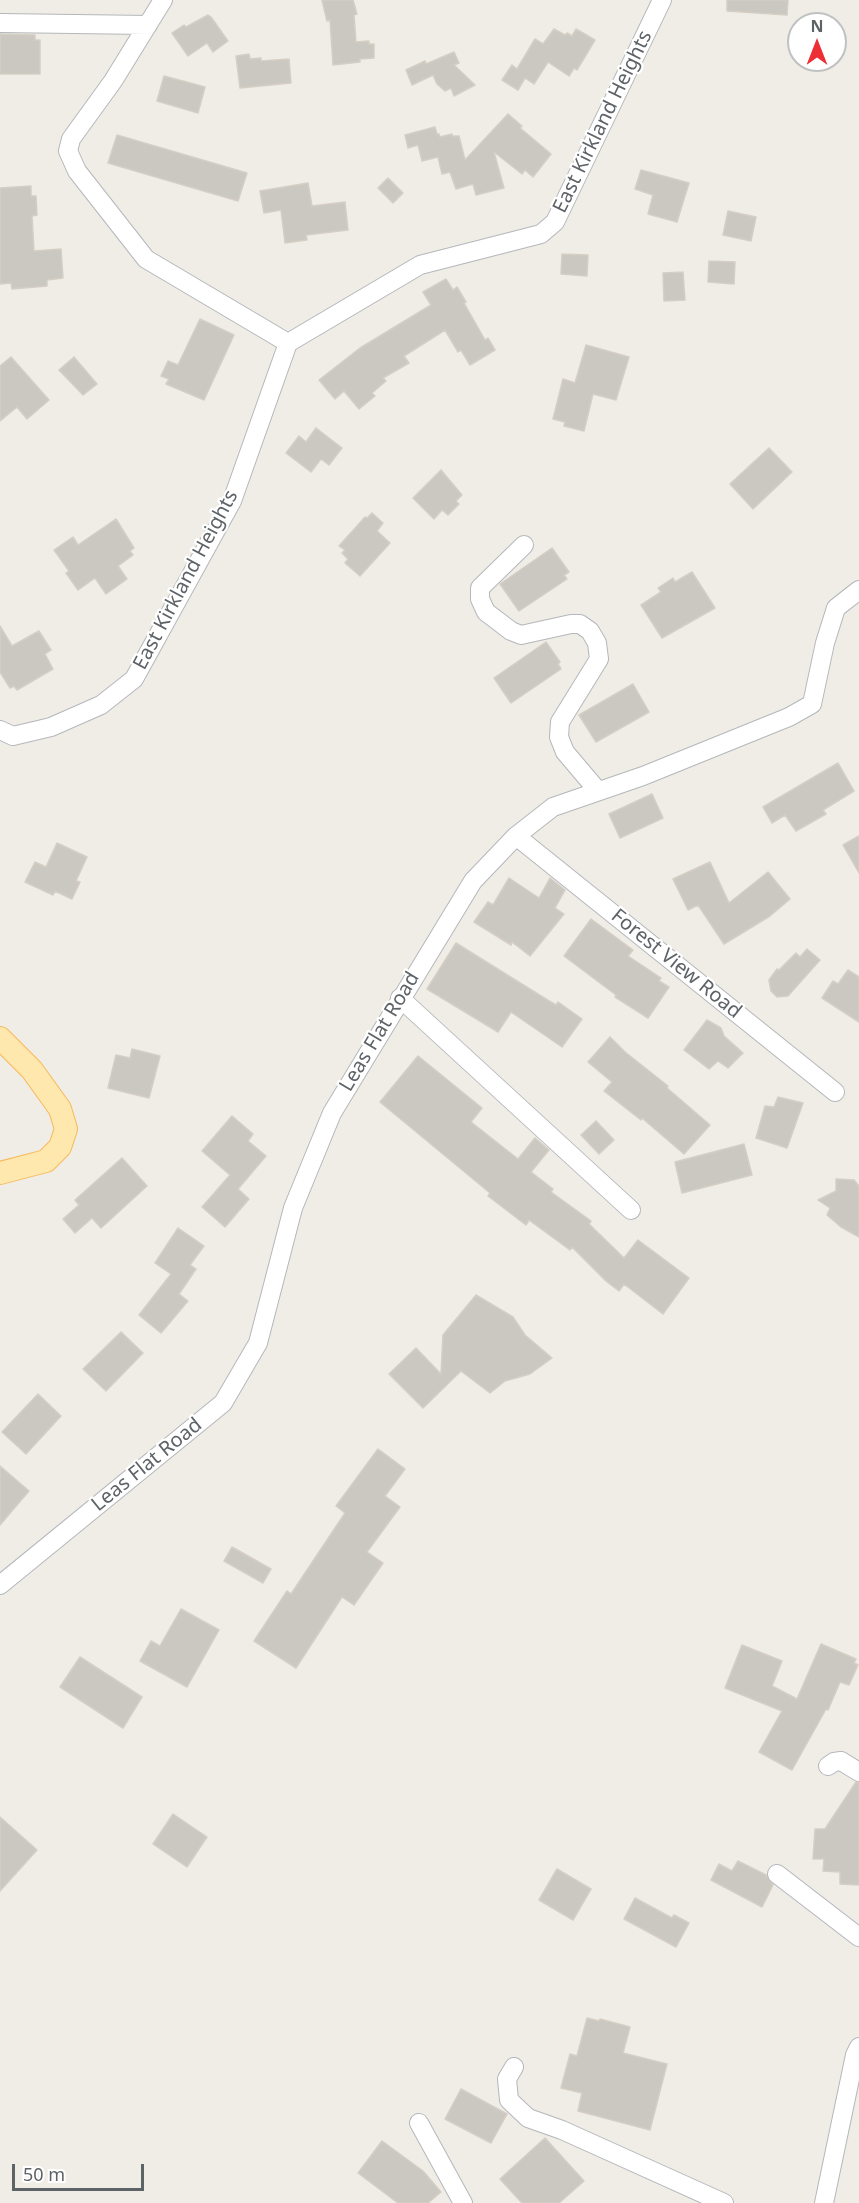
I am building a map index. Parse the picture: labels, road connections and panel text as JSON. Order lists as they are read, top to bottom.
{
  "streets": {
    "street": ["East Kirkland Heights", "Forest View Road", "Leas Flat Road"]
  },
  "crossings": [
    ["Forest View Road", "Leas Flat Road"]
  ],
  "scale_bar": "50 m",
  "north": "top"
}
